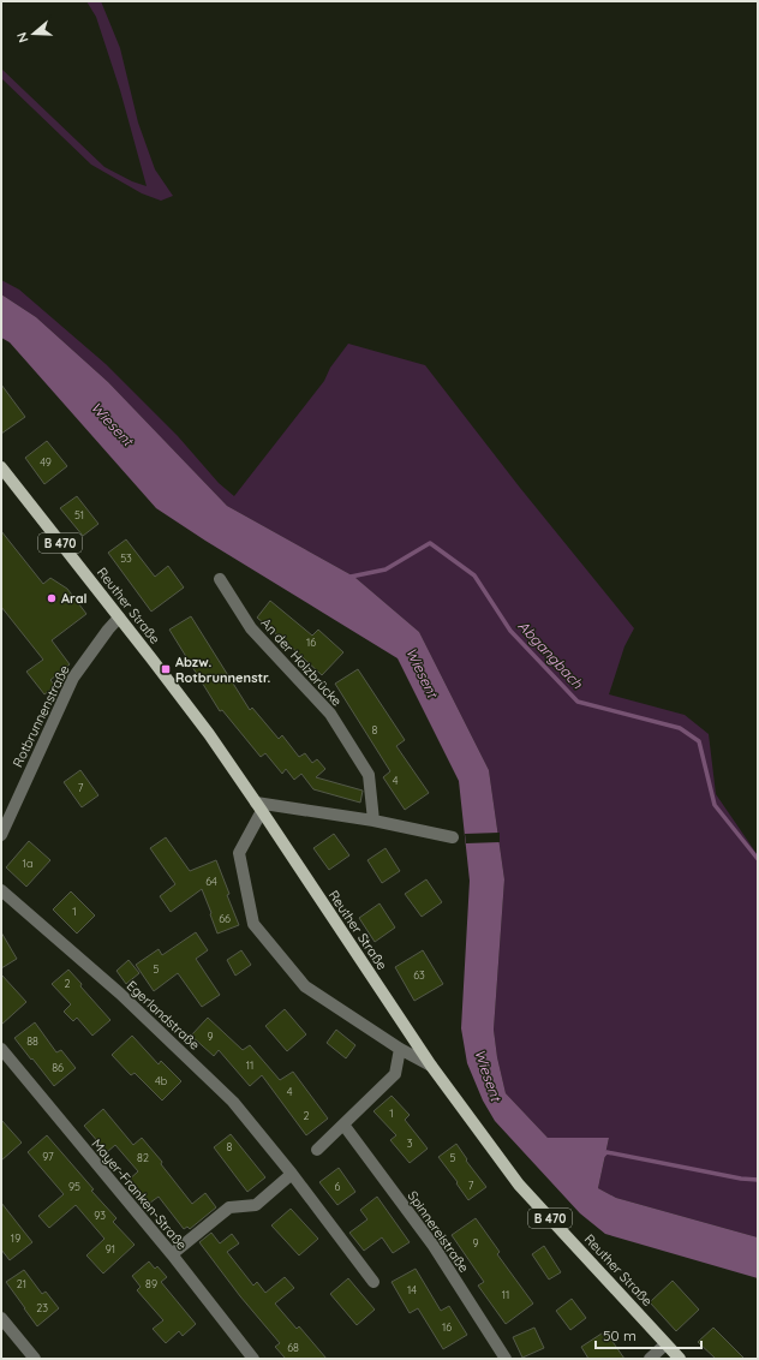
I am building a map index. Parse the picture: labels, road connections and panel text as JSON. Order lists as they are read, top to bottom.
{
  "streets": {
    "main road": ["B 470", "Reuther Straße"],
    "street": [
      "An der Holzbrücke",
      "Rotbrunnenstraße",
      "Egerlandstraße",
      "Mayer-Franken-Straße",
      "Spinnereistraße"
    ]
  },
  "crossings": [
    ["Reuther Straße", "Rotbrunnenstraße"]
  ],
  "water": ["Wiesent", "Abgangbach"],
  "places": {
    "other": ["Aral"],
    "transit": ["Abzw. Rotbrunnenstr."]
  },
  "house_numbers": [
    "49",
    "51",
    "53",
    "16",
    "8",
    "4",
    "7",
    "1a",
    "64",
    "1",
    "66",
    "5",
    "63",
    "2",
    "9",
    "88",
    "11",
    "86",
    "4b",
    "4",
    "1",
    "2",
    "3",
    "8",
    "97",
    "82",
    "5",
    "7",
    "95",
    "6",
    "93",
    "19",
    "9",
    "91",
    "21",
    "89",
    "14",
    "11",
    "23",
    "16",
    "68"
  ],
  "scale_bar": "50 m",
  "north": "left"
}
